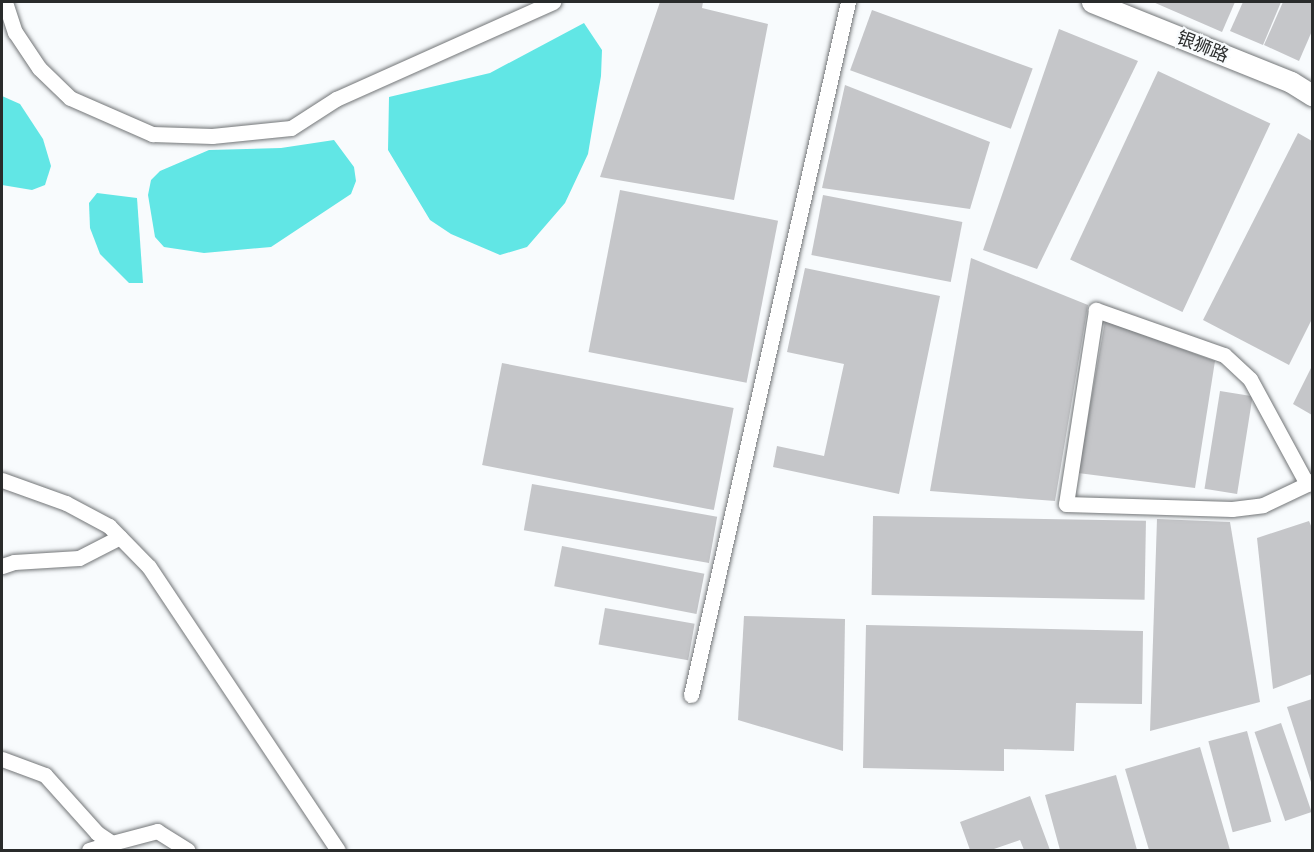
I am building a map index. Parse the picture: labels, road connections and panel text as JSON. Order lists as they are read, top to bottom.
{
  "streets": {
    "main road": ["银狮路"]
  }
}
